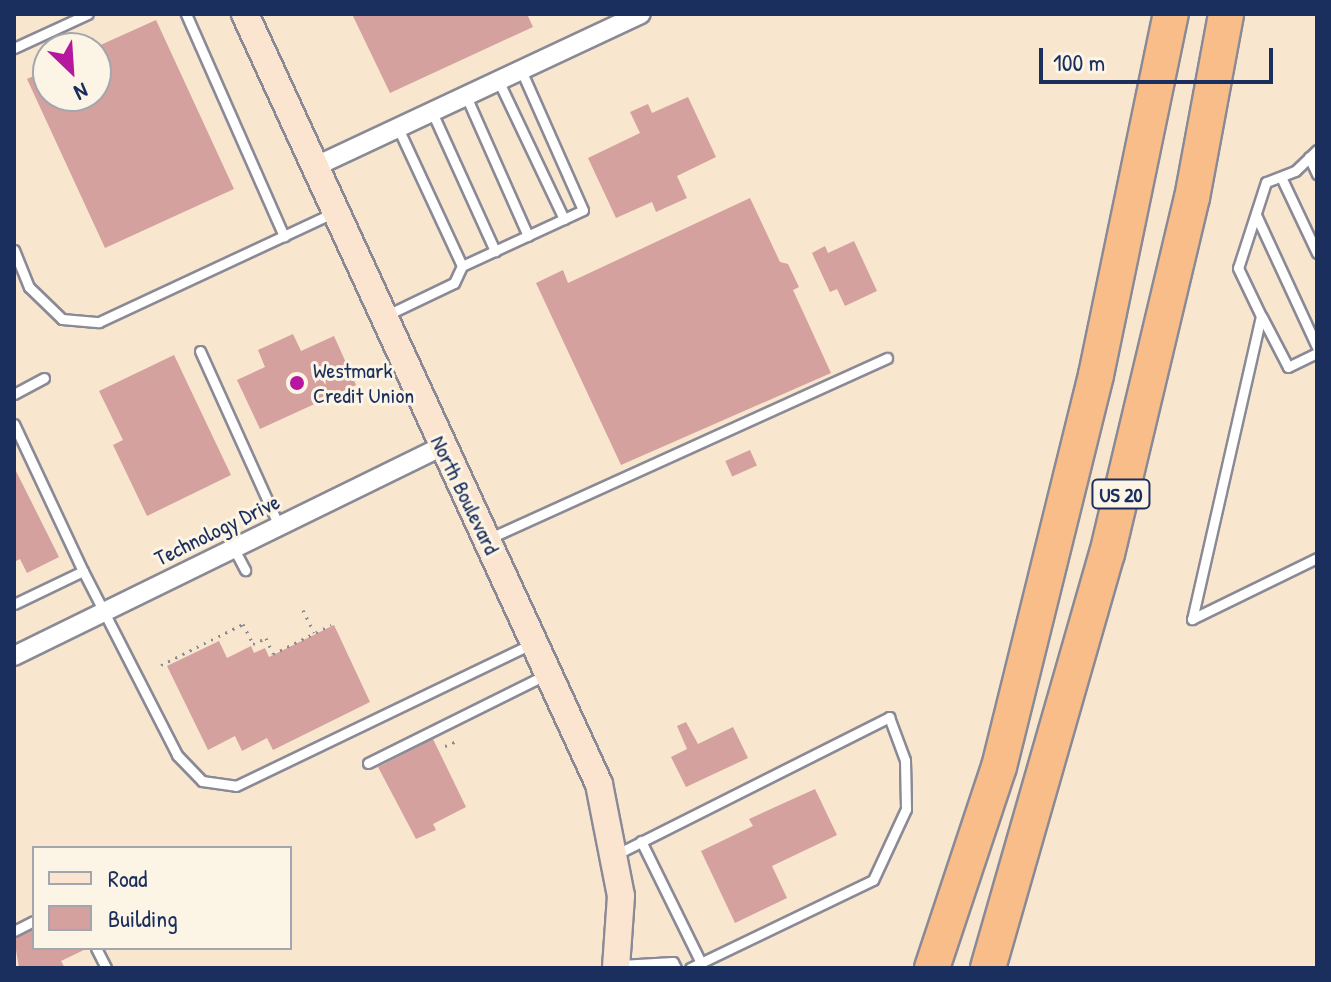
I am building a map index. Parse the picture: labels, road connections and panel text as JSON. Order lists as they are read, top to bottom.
{
  "streets": {
    "highway": ["US 20"],
    "street": ["North Boulevard", "Technology Drive"]
  },
  "crossings": [
    ["North Boulevard", "Technology Drive"]
  ],
  "places": ["Westmark Credit Union"],
  "legend": ["Road", "Building"],
  "scale_bar": "100 m",
  "north": "bottom right"
}
